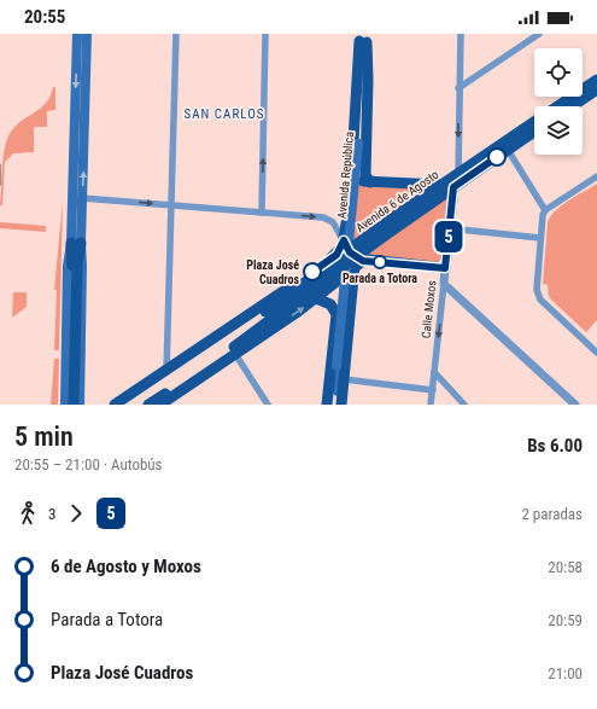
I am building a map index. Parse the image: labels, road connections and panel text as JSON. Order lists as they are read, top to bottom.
{
  "streets": {
    "main road": ["Avenida República", "Avenida 6 de Agosto", "Calle Moxos"]
  },
  "crossings": [
    ["Avenida República", "Avenida 6 de Agosto"],
    ["Avenida 6 de Agosto", "Calle Moxos"]
  ],
  "one_way": ["Calle Moxos"],
  "districts": ["SAN CARLOS"],
  "places": ["Parada a Totora", "Plaza José Cuadros"],
  "lines": ["bus line 5"],
  "page": {
    "status": "20:55",
    "on_map": "5",
    "heading": ["5 min", "20:55 – 21:00 · Autobús", "Bs 6.00"],
    "legs": ["3", "5", "2 paradas"],
    "list": [
      {
        "name": "6 de Agosto y Moxos",
        "value": "20:58"
      },
      {
        "name": "Parada a Totora",
        "value": "20:59"
      },
      {
        "name": "Plaza José Cuadros",
        "value": "21:00"
      }
    ]
  }
}
